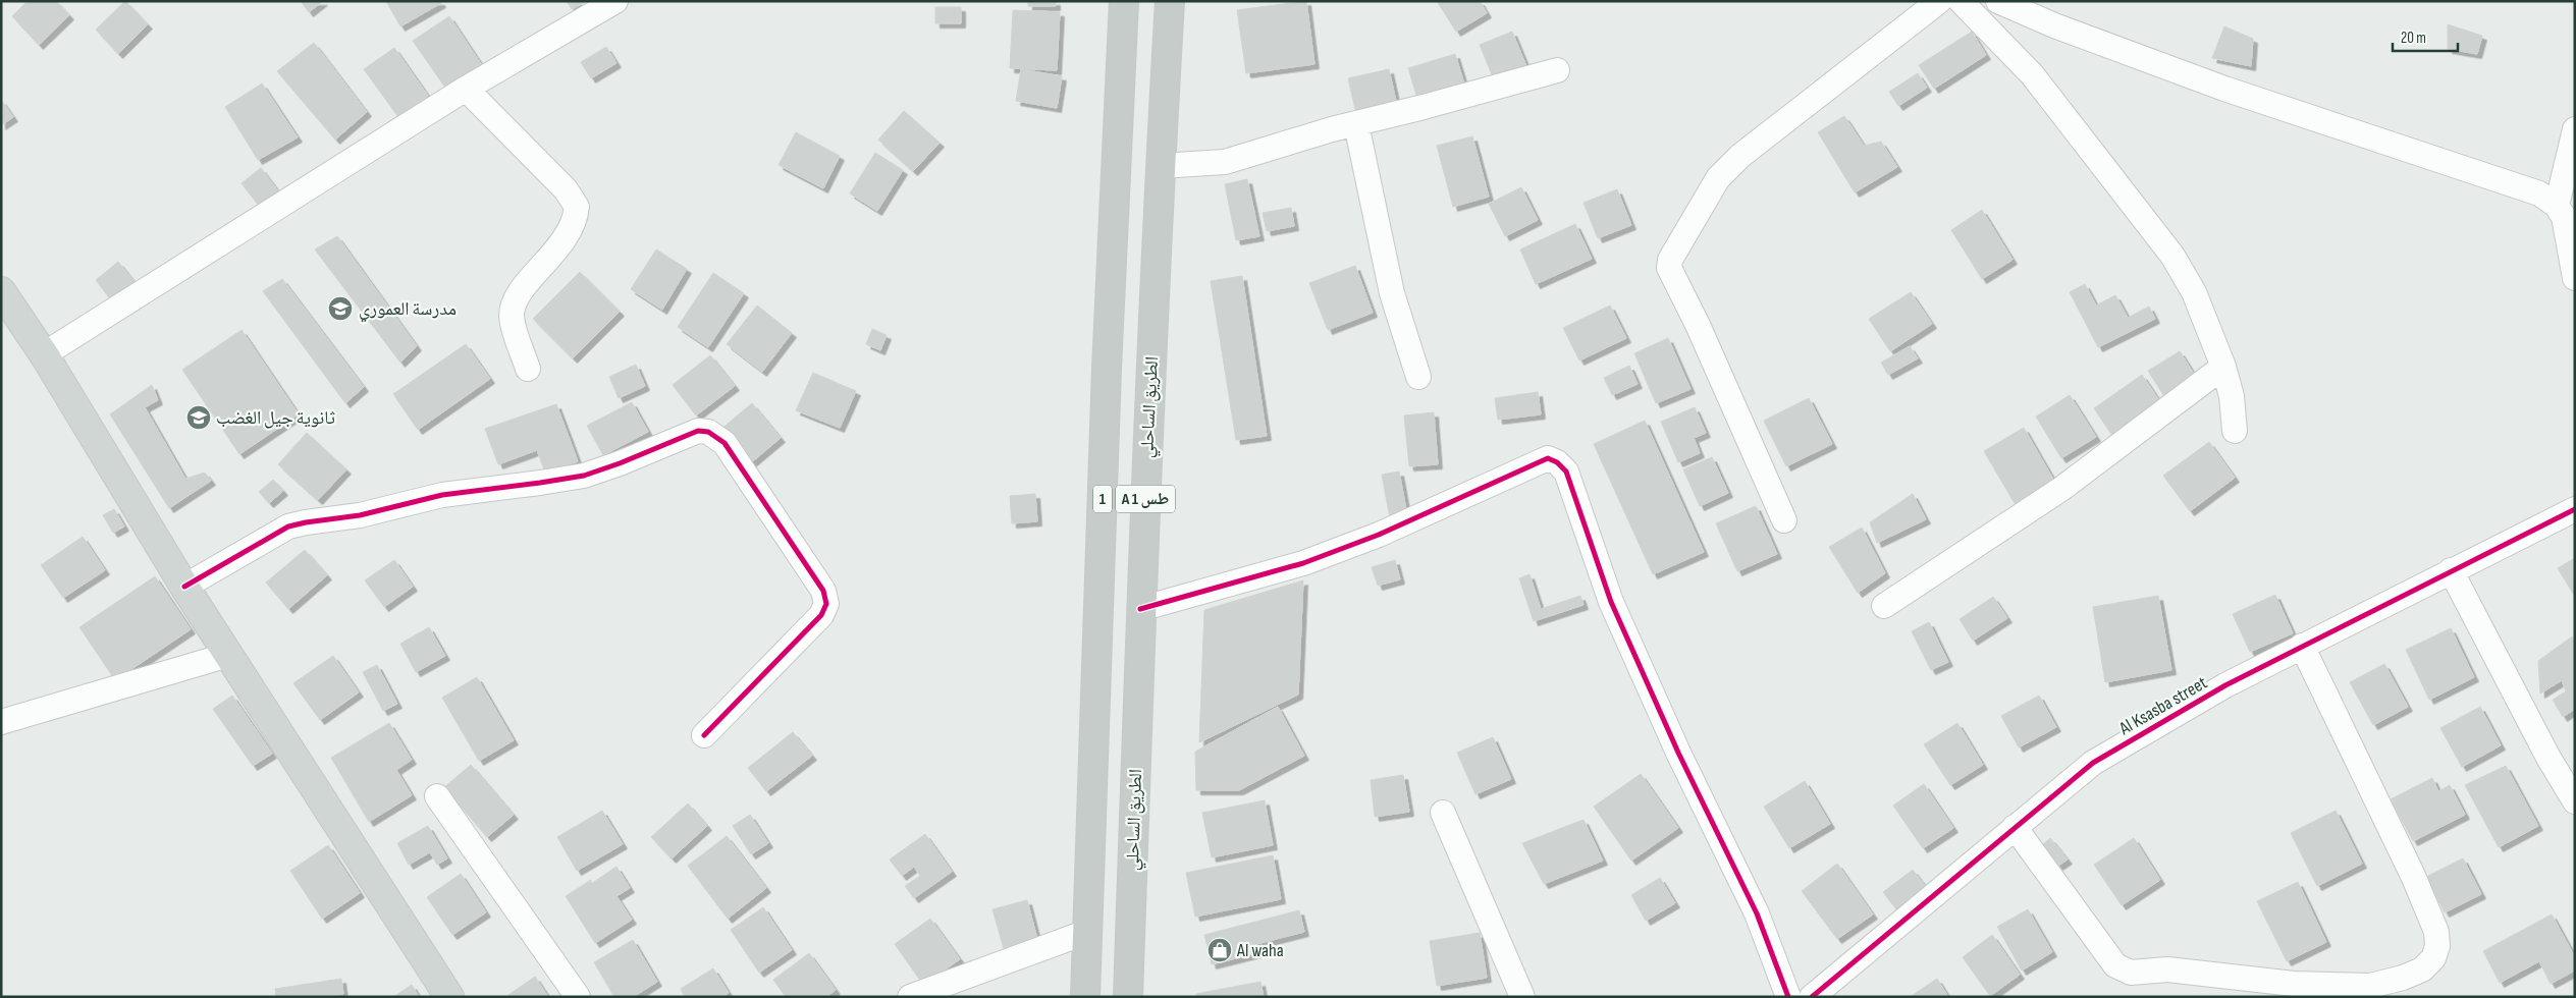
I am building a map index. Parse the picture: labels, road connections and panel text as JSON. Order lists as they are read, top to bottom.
{
  "streets": {
    "highway": ["الطريق الساحلي", "1", "A 1 طس"],
    "street": ["Al Ksasba street"]
  },
  "places": {
    "school or university": ["مدرسة العموري", "ثانوية جيل الغضب"],
    "shop": ["Al waha"]
  },
  "scale_bar": "20 m"
}
